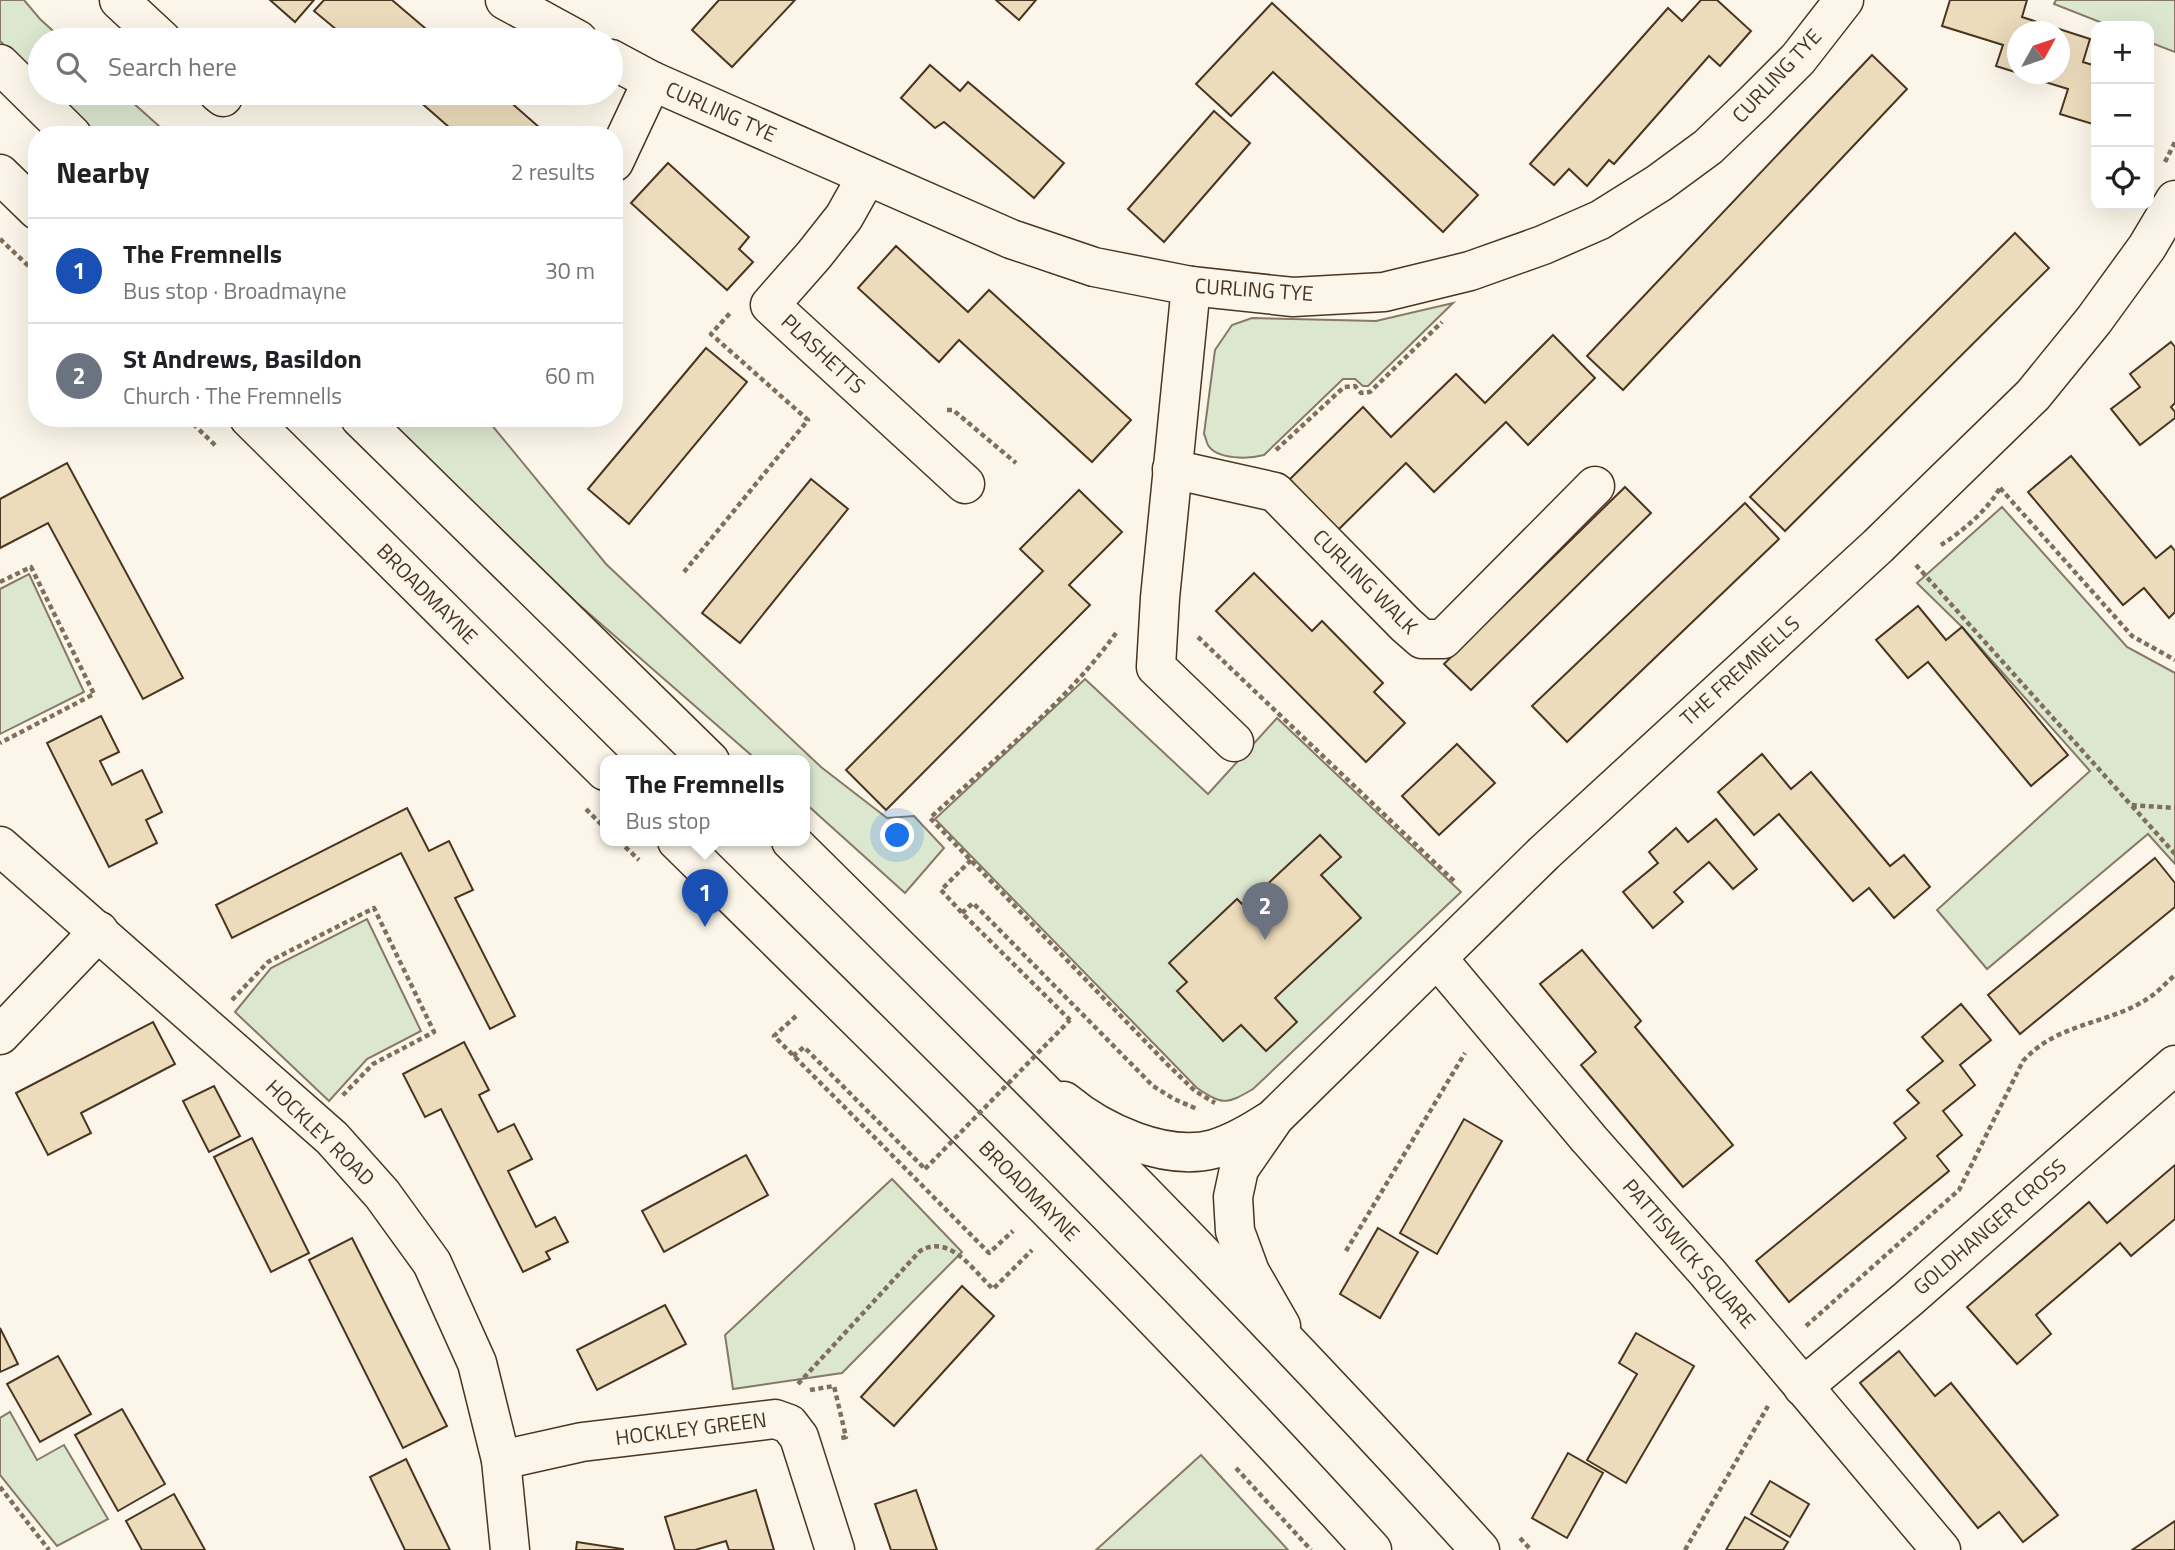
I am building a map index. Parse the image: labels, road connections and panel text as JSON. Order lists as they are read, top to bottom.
{
  "streets": {
    "street": [
      "CURLING TYE",
      "PLASHETTS",
      "CURLING WALK",
      "BROADMAYNE",
      "THE FREMNELLS",
      "HOCKLEY ROAD",
      "GOLDHANGER CROSS",
      "PATTISWICK SQUARE",
      "HOCKLEY GREEN"
    ]
  },
  "crossings": [
    ["CURLING TYE", "PLASHETTS"],
    ["THE FREMNELLS", "PATTISWICK SQUARE"],
    ["HOCKLEY ROAD", "HOCKLEY GREEN"],
    ["GOLDHANGER CROSS", "PATTISWICK SQUARE"]
  ],
  "north": "top right",
  "page": {
    "map_buttons": ["+", "−"],
    "search": "Search here",
    "heading": ["Nearby", "2 results"],
    "list": [
      {
        "mark": "1",
        "name": "The Fremnells",
        "note": "Bus stop · Broadmayne",
        "value": "30 m"
      },
      {
        "mark": "2",
        "name": "St Andrews, Basildon",
        "note": "Church · The Fremnells",
        "value": "60 m"
      }
    ],
    "popup": ["The Fremnells", "Bus stop"],
    "pins": ["1", "2"]
  }
}
